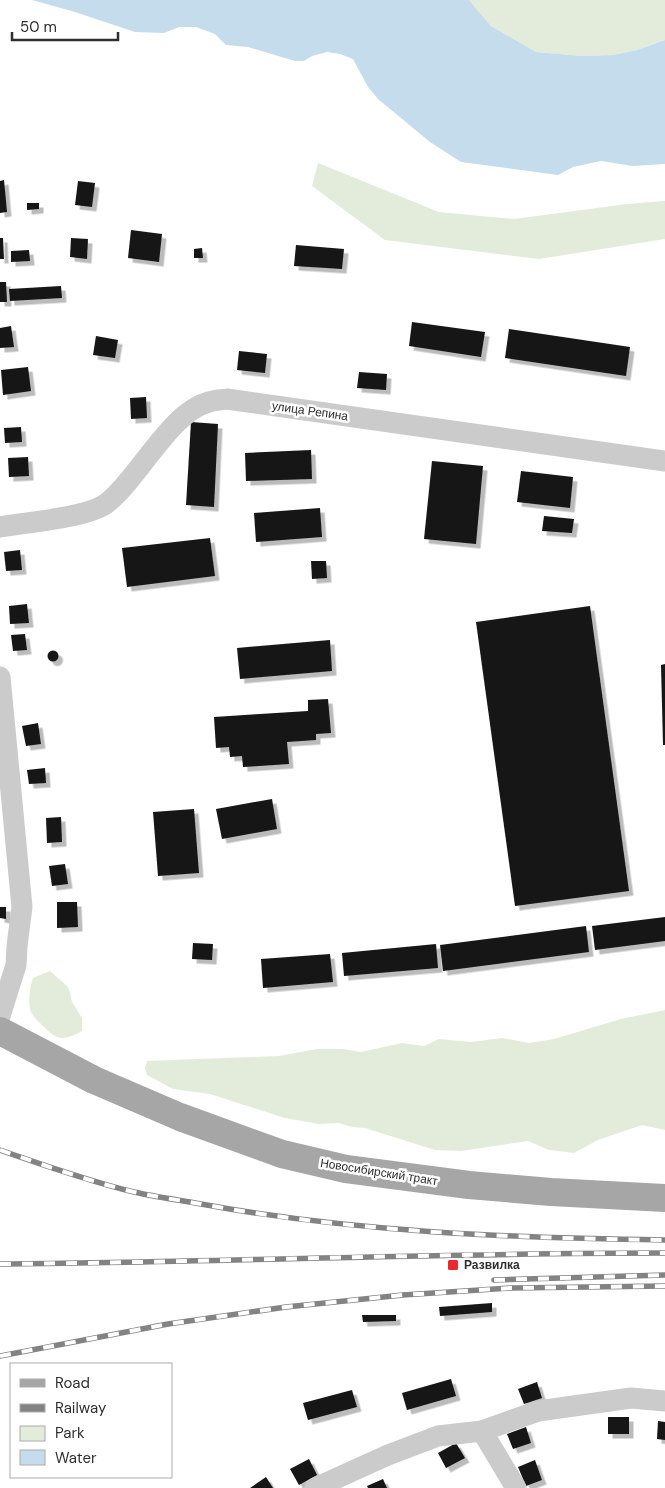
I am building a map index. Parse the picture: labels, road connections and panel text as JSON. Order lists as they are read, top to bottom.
{
  "streets": {
    "main road": ["Новосибирский тракт"],
    "street": ["улица Репина"]
  },
  "places": {
    "transit": ["Развилка"]
  },
  "legend": [
    "Road",
    "Railway",
    "Park",
    "Water"
  ],
  "scale_bar": "50 m"
}
